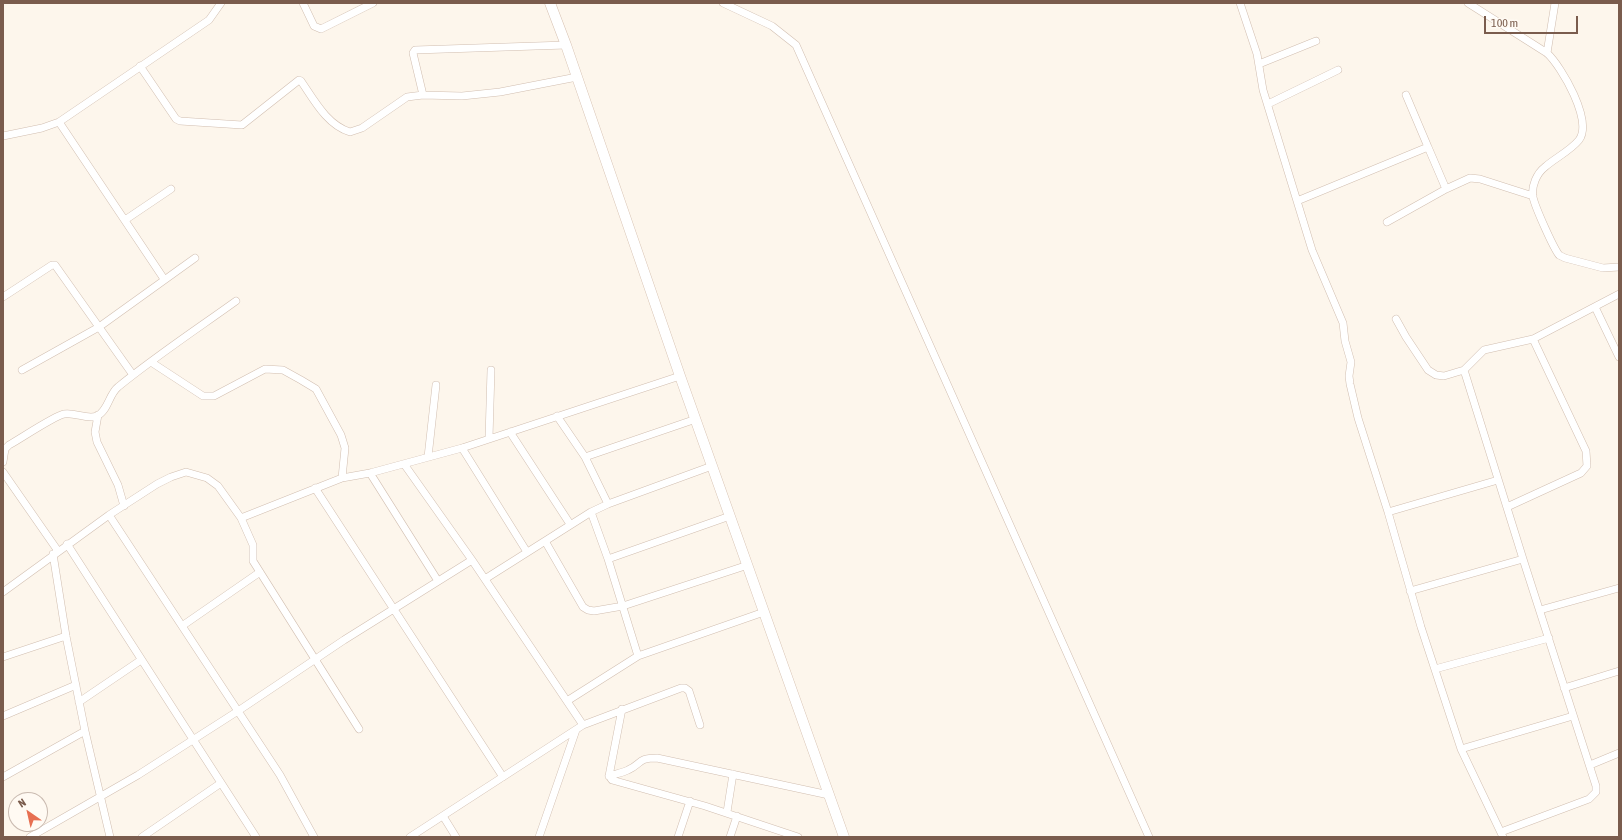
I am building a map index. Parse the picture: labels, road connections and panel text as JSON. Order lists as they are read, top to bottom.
{
  "scale_bar": "100 m",
  "north": "top left"
}
